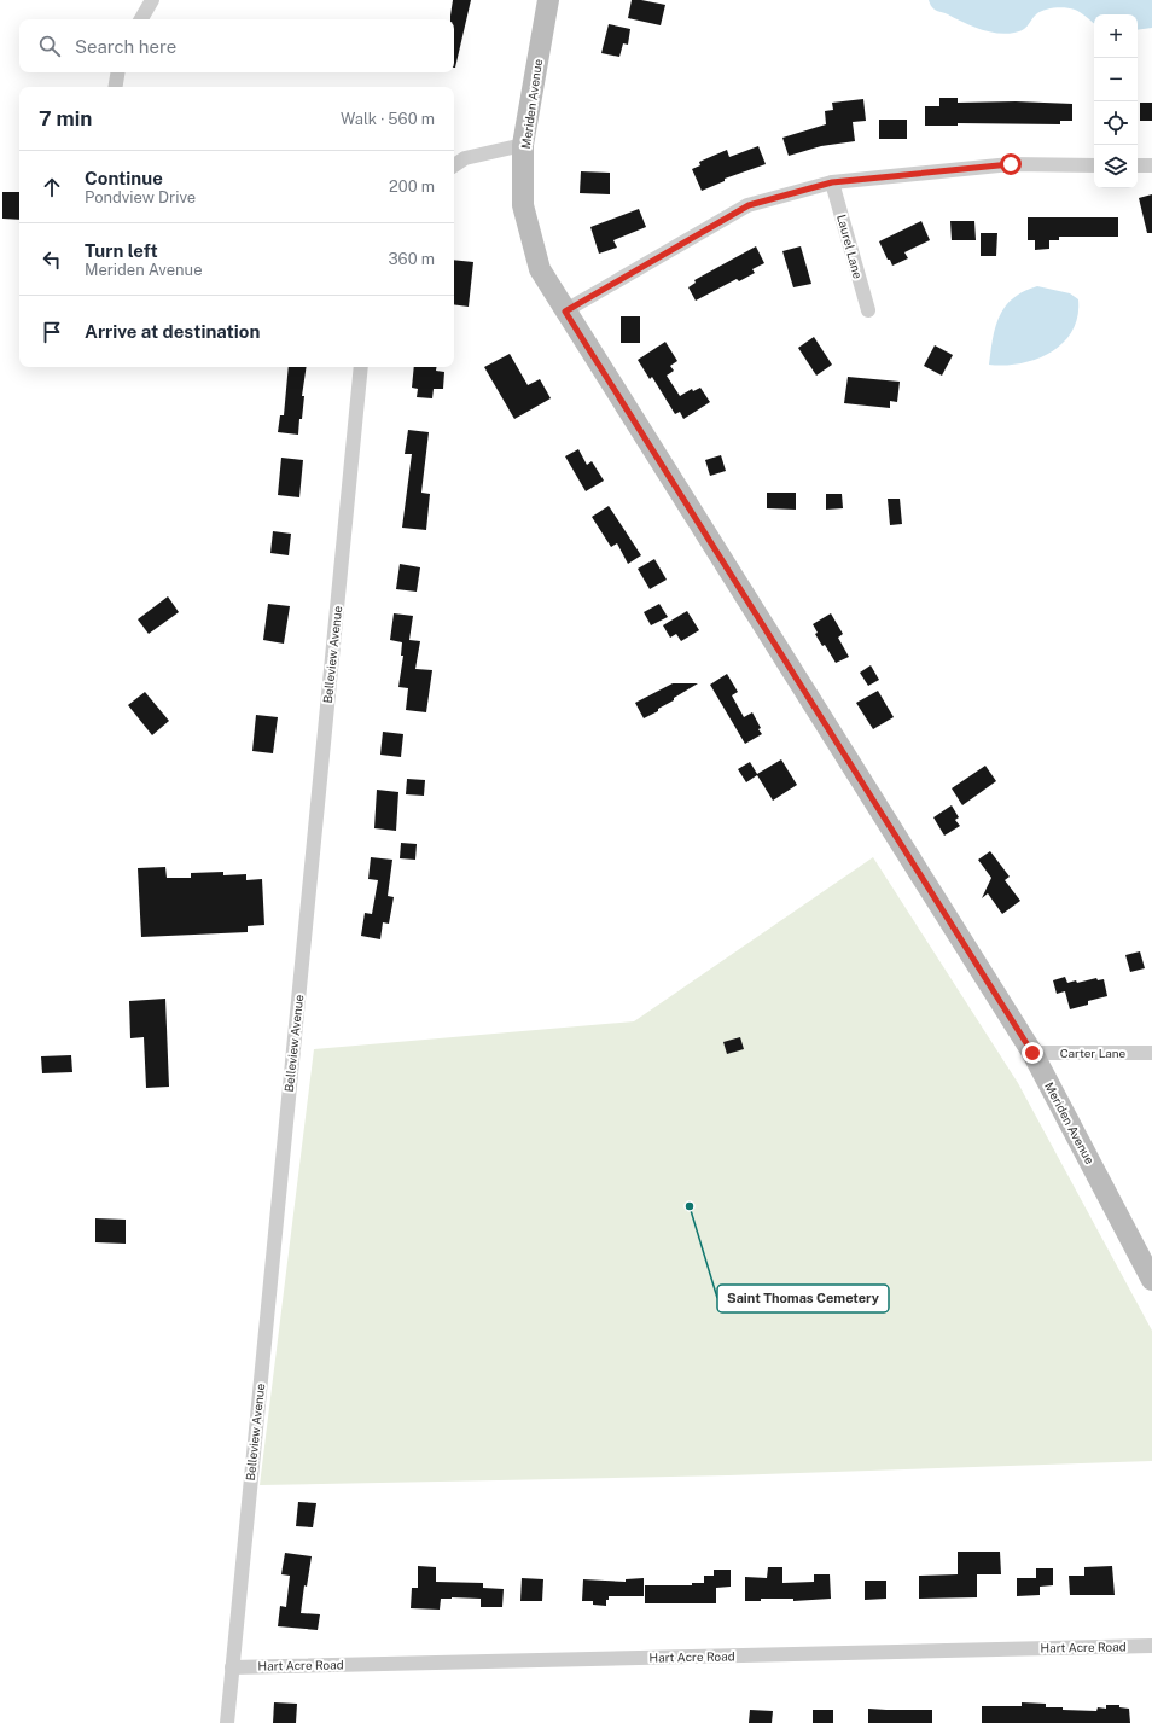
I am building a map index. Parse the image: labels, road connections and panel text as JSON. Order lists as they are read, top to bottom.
{
  "streets": {
    "main road": ["Meriden Avenue"],
    "street": [
      "Laurel Lane",
      "Belleview Avenue",
      "Carter Lane",
      "Hart Acre Road"
    ]
  },
  "crossings": [
    ["Meriden Avenue", "Carter Lane"],
    ["Belleview Avenue", "Hart Acre Road"]
  ],
  "places": ["Saint Thomas Cemetery"],
  "page": {
    "map_buttons": ["+", "−"],
    "search": "Search here",
    "heading": ["7 min", "Walk · 560 m"],
    "list": [
      ["Continue", "Pondview Drive", "200 m"],
      ["Turn left", "Meriden Avenue", "360 m"],
      "Arrive at destination"
    ]
  }
}
